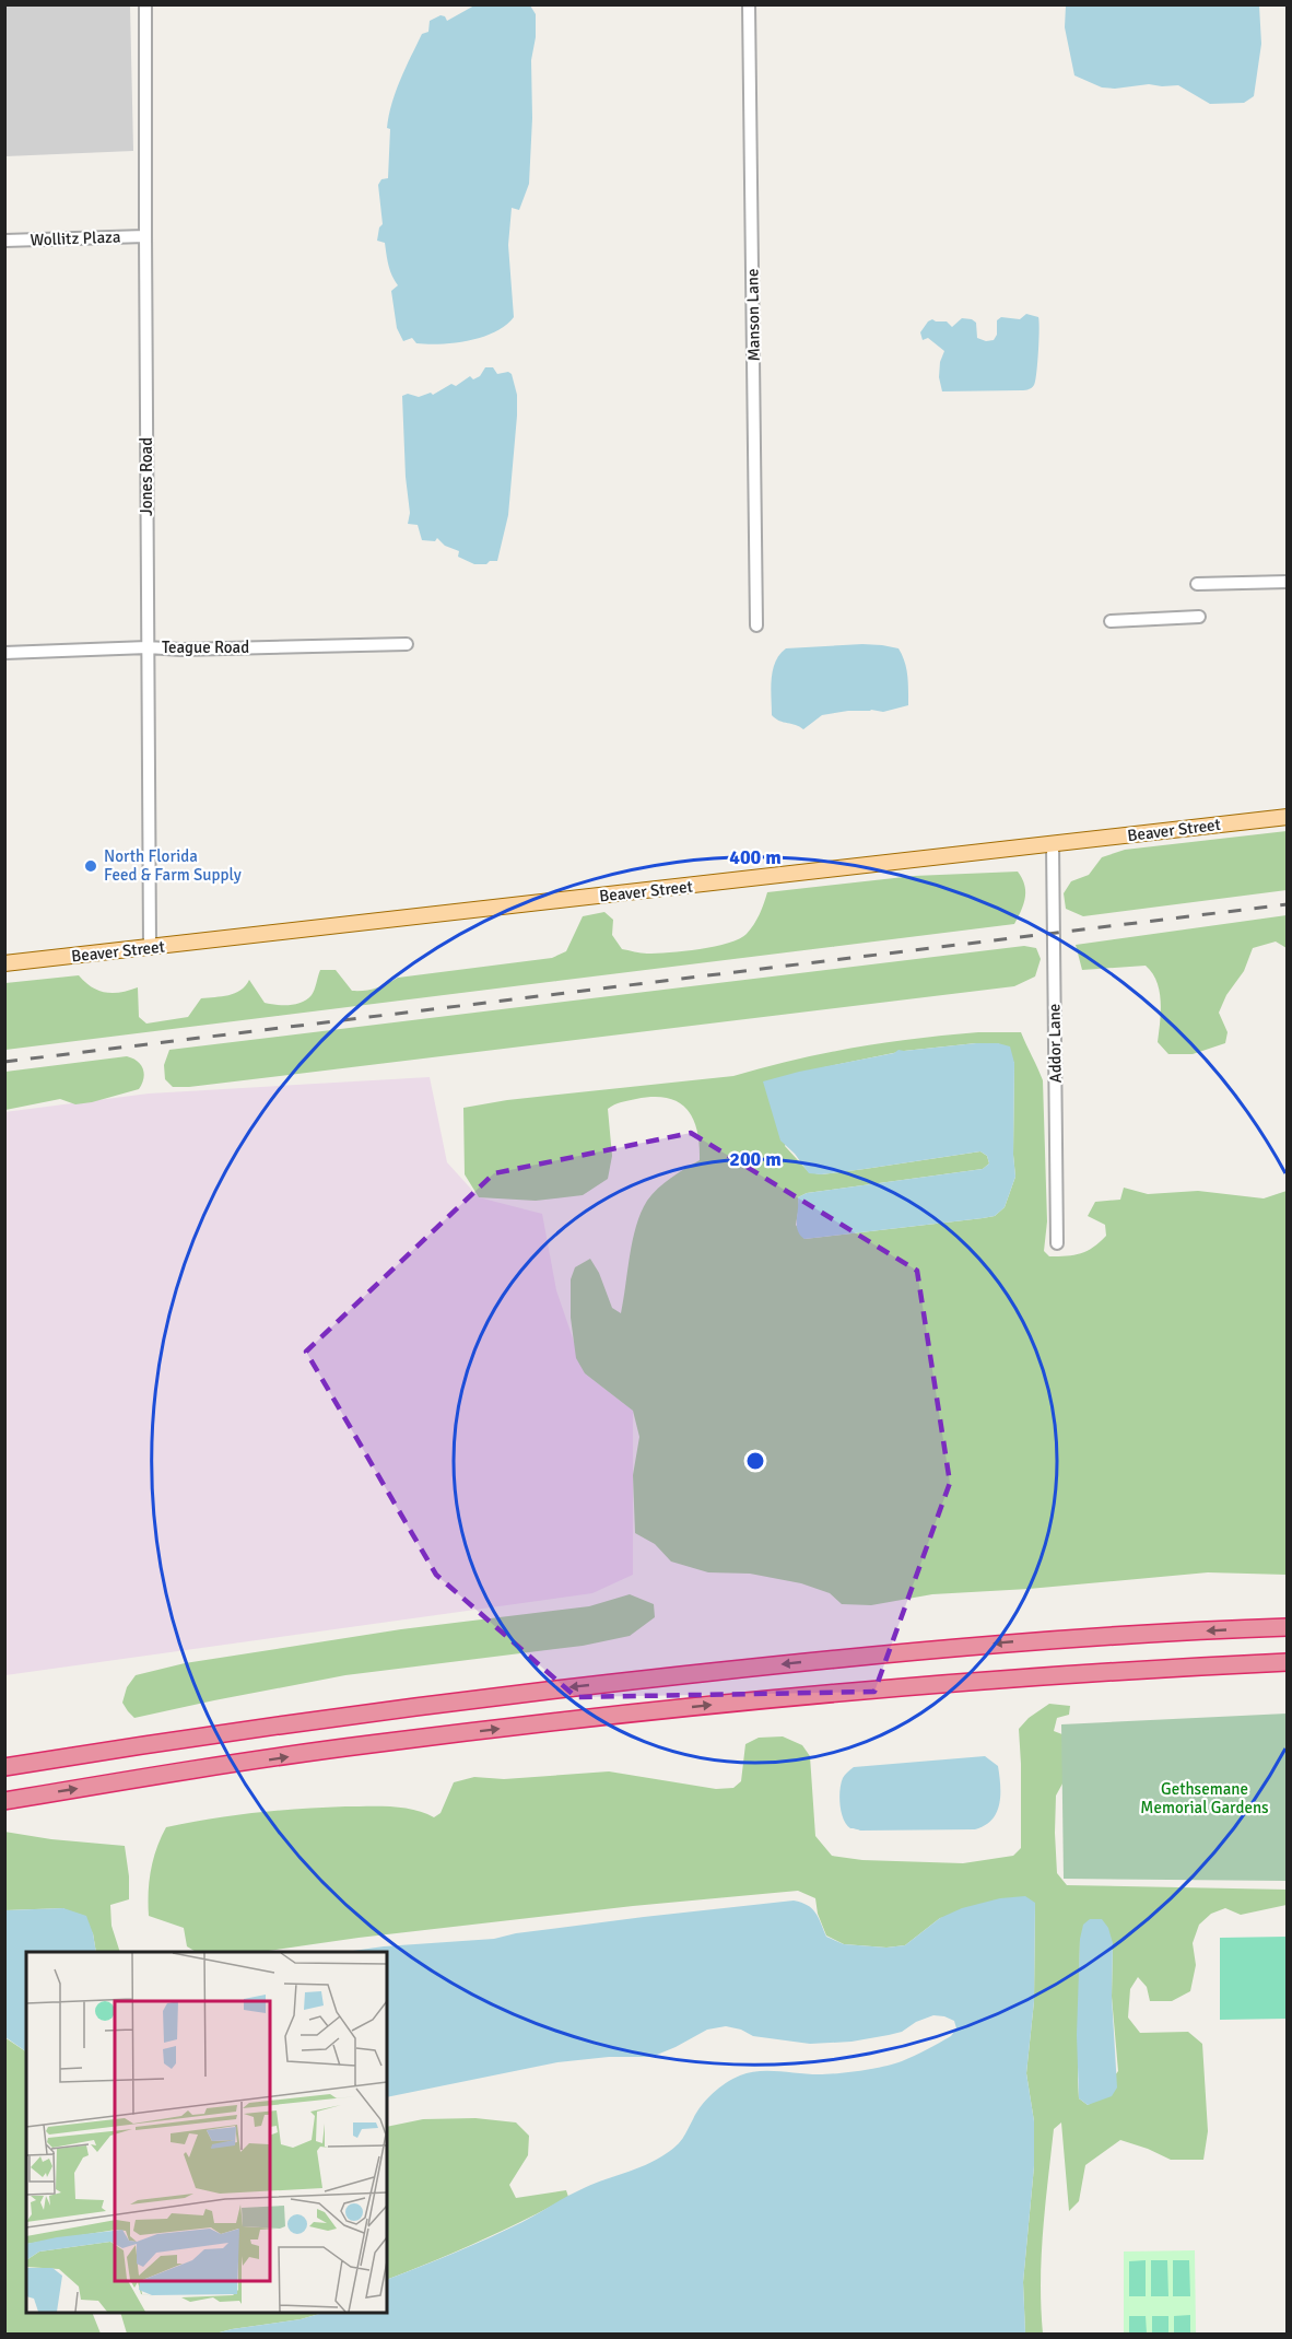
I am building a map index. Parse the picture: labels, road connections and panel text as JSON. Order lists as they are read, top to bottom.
{
  "streets": {
    "main road": ["Beaver Street"],
    "street": [
      "Wollitz Plaza",
      "Manson Lane",
      "Jones Road",
      "Teague Road",
      "Addor Lane"
    ]
  },
  "crossings": [
    ["Wollitz Plaza", "Jones Road"],
    ["Jones Road", "Teague Road"],
    ["Jones Road", "Beaver Street"],
    ["Beaver Street", "Addor Lane"]
  ],
  "parks": ["Gethsemane Memorial Gardens"],
  "places": ["North Florida Feed & Farm Supply"],
  "rings": ["400 m", "200 m"]
}
